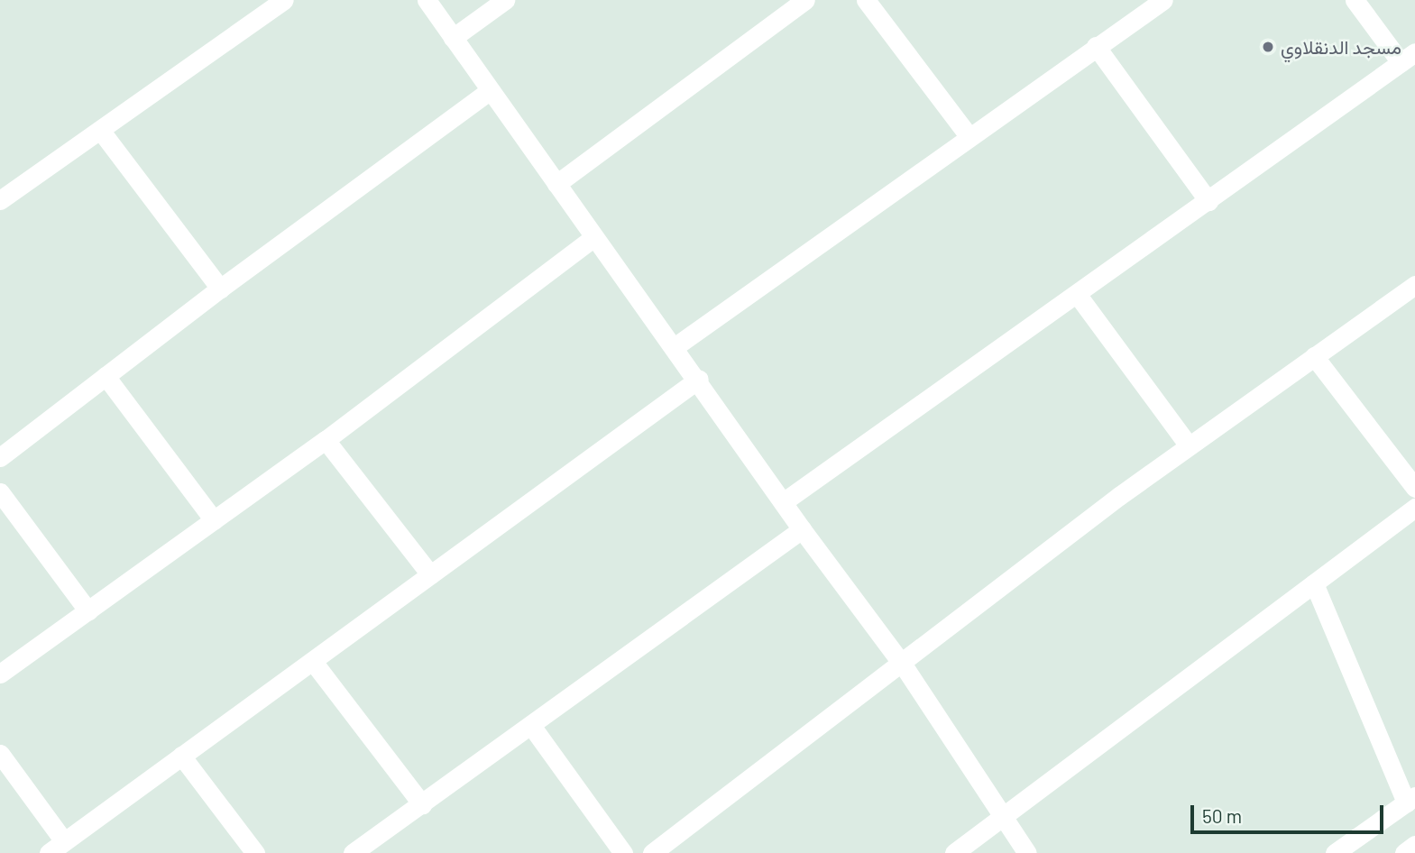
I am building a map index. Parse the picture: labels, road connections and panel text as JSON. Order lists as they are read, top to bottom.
{
  "places": ["مسجد الدنقلاوي"],
  "scale_bar": "50 m"
}
